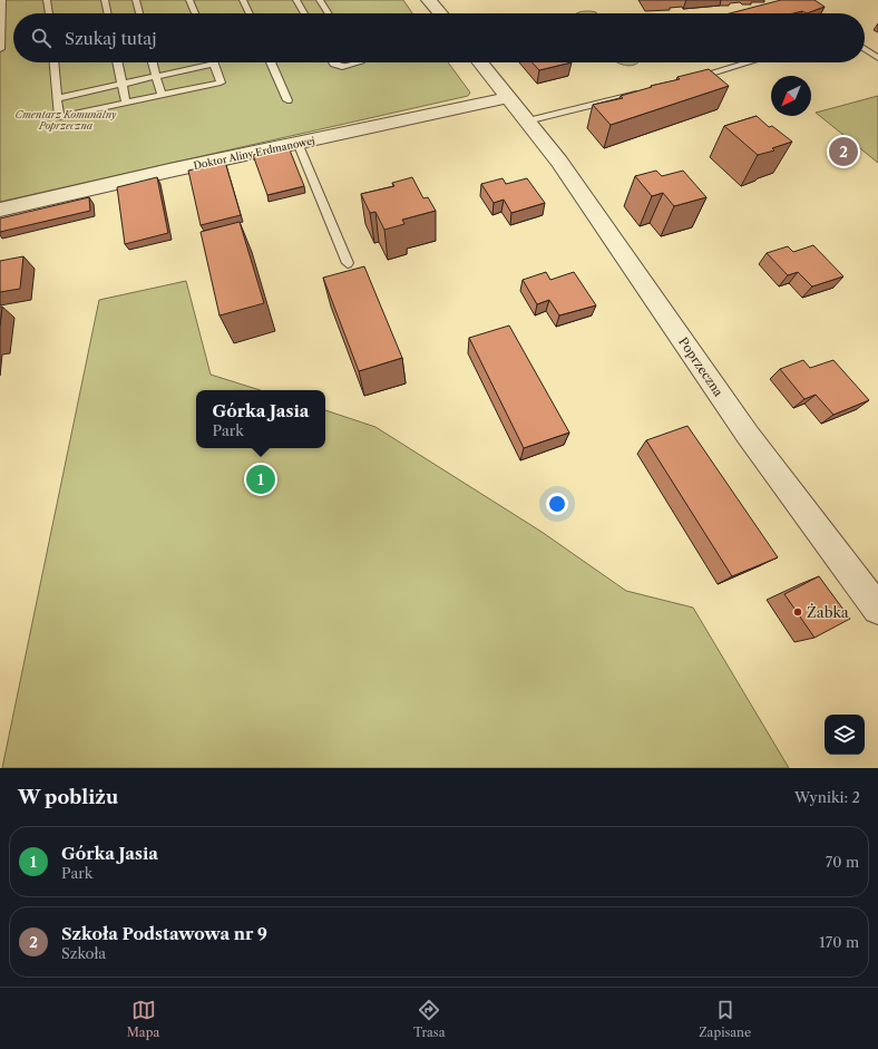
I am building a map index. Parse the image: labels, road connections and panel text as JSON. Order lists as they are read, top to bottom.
{
  "streets": {
    "street": ["Doktor Aliny Erdmanowej", "Poprzeczna"]
  },
  "crossings": [
    ["Doktor Aliny Erdmanowej", "Poprzeczna"]
  ],
  "parks": ["Cmentarz Komunalny Poprzeczna"],
  "places": ["Żabka"],
  "north": "bottom left",
  "page": {
    "search": "Szukaj tutaj",
    "pins": ["2", "1"],
    "popup": ["Górka Jasia", "Park"],
    "heading": ["W pobliżu", "Wyniki: 2"],
    "list": [
      {
        "mark": "1",
        "name": "Górka Jasia",
        "note": "Park",
        "value": "70 m"
      },
      {
        "mark": "2",
        "name": "Szkoła Podstawowa nr 9",
        "note": "Szkoła",
        "value": "170 m"
      }
    ],
    "nav": ["Mapa", "Trasa", "Zapisane"]
  }
}
